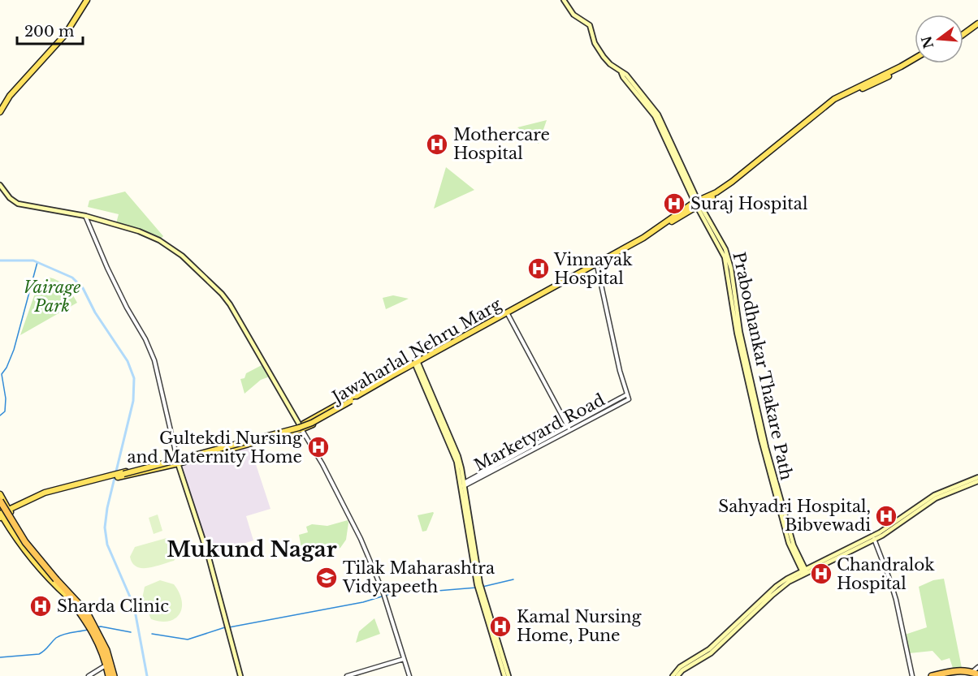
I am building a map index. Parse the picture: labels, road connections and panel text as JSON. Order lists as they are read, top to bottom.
{
  "streets": {
    "main road": ["Jawaharlal Nehru Marg", "Prabodhankar Thakare Path"],
    "street": ["Marketyard Road"]
  },
  "crossings": [
    ["Jawaharlal Nehru Marg", "Prabodhankar Thakare Path"]
  ],
  "districts": ["Mukund Nagar"],
  "parks": ["Vairage Park"],
  "places": {
    "hospital": [
      "Mothercare Hospital",
      "Suraj Hospital",
      "Vinnayak Hospital",
      "Gultekdi Nursing and Maternity Home",
      "Sahyadri Hospital, Bibvewadi",
      "Chandralok Hospital",
      "Sharda Clinic",
      "Kamal Nursing Home, Pune"
    ],
    "school or university": ["Tilak Maharashtra Vidyapeeth"]
  },
  "scale_bar": "200 m",
  "north": "left"
}
